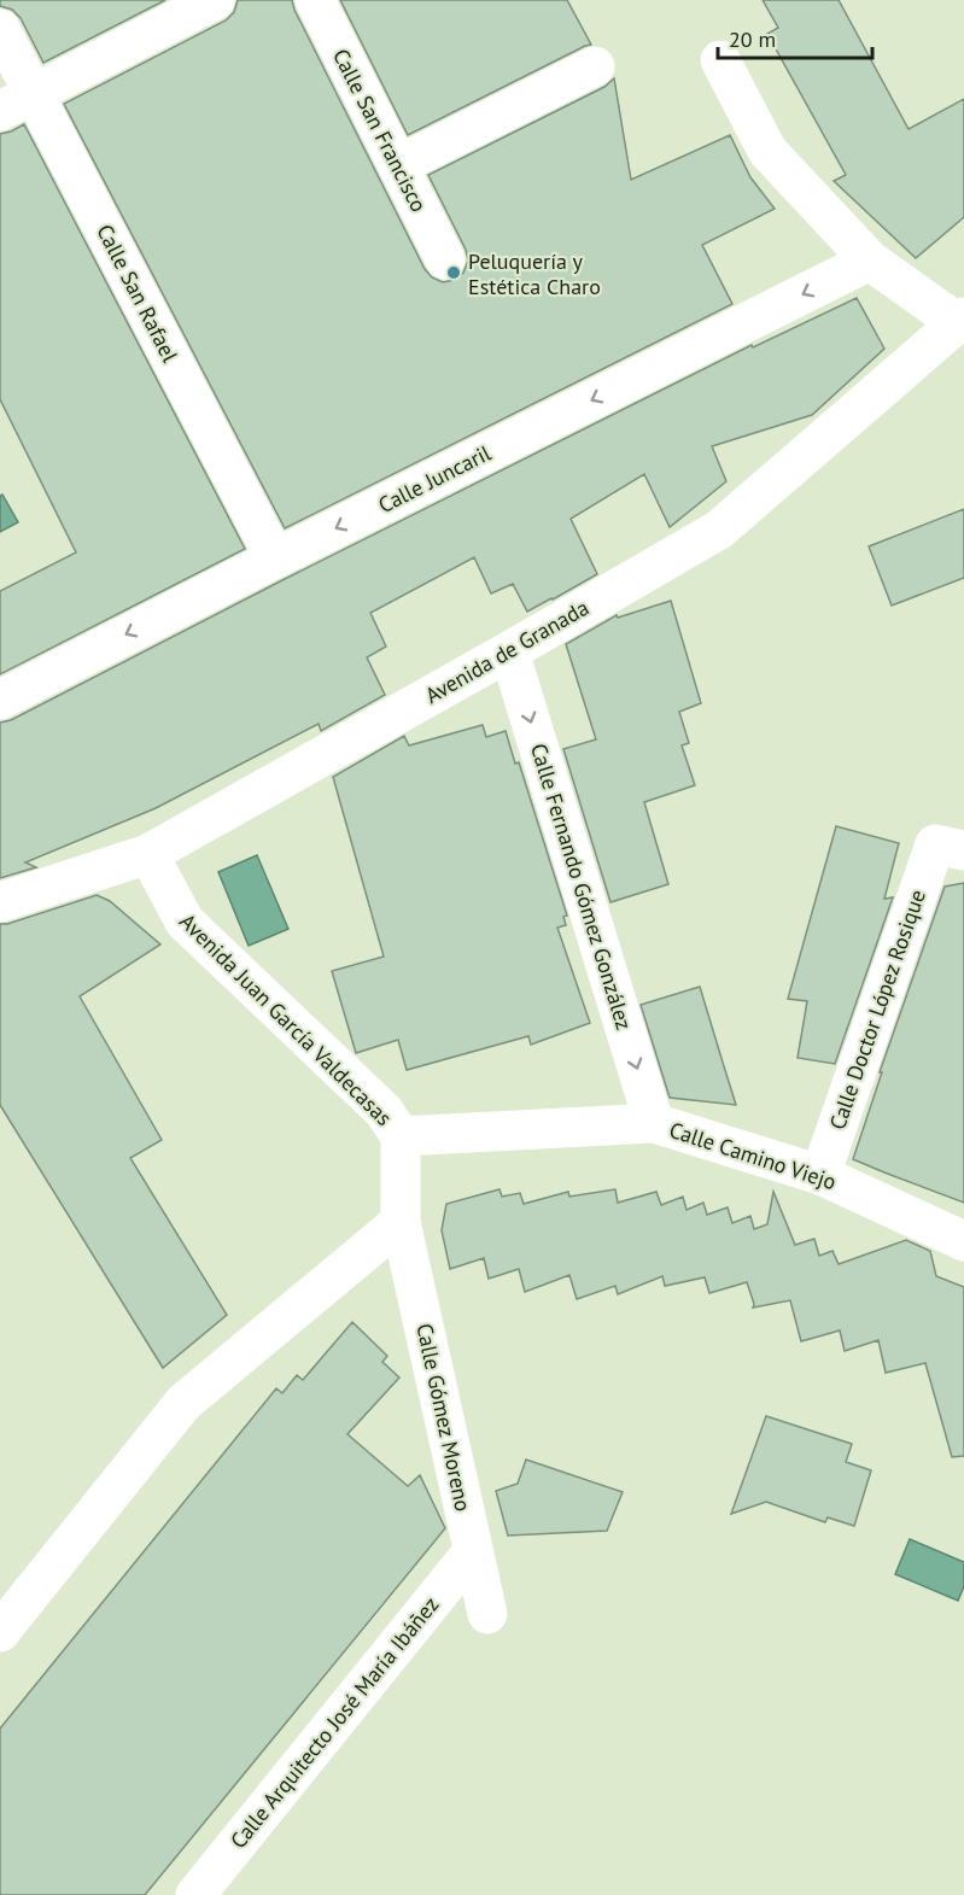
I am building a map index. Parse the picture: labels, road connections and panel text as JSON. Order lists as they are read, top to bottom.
{
  "streets": {
    "street": [
      "Calle San Francisco",
      "Calle San Rafael",
      "Calle Juncaril",
      "Avenida de Granada",
      "Calle Fernando Gómez González",
      "Calle Doctor López Rosique",
      "Avenida Juan García Valdecasas",
      "Calle Camino Viejo",
      "Calle Gómez Moreno",
      "Calle Arquitecto José María Ibáñez"
    ]
  },
  "crossings": [
    ["Calle San Rafael", "Calle Juncaril"],
    ["Avenida de Granada", "Calle Fernando Gómez González"],
    ["Avenida de Granada", "Avenida Juan García Valdecasas"],
    ["Calle Fernando Gómez González", "Calle Camino Viejo"],
    ["Calle Doctor López Rosique", "Calle Camino Viejo"],
    ["Avenida Juan García Valdecasas", "Calle Camino Viejo"],
    ["Avenida Juan García Valdecasas", "Calle Gómez Moreno"],
    ["Calle Gómez Moreno", "Calle Arquitecto José María Ibáñez"]
  ],
  "one_way": ["Calle Juncaril", "Calle Fernando Gómez González"],
  "places": ["Peluquería y Estética Charo"],
  "scale_bar": "20 m"
}
